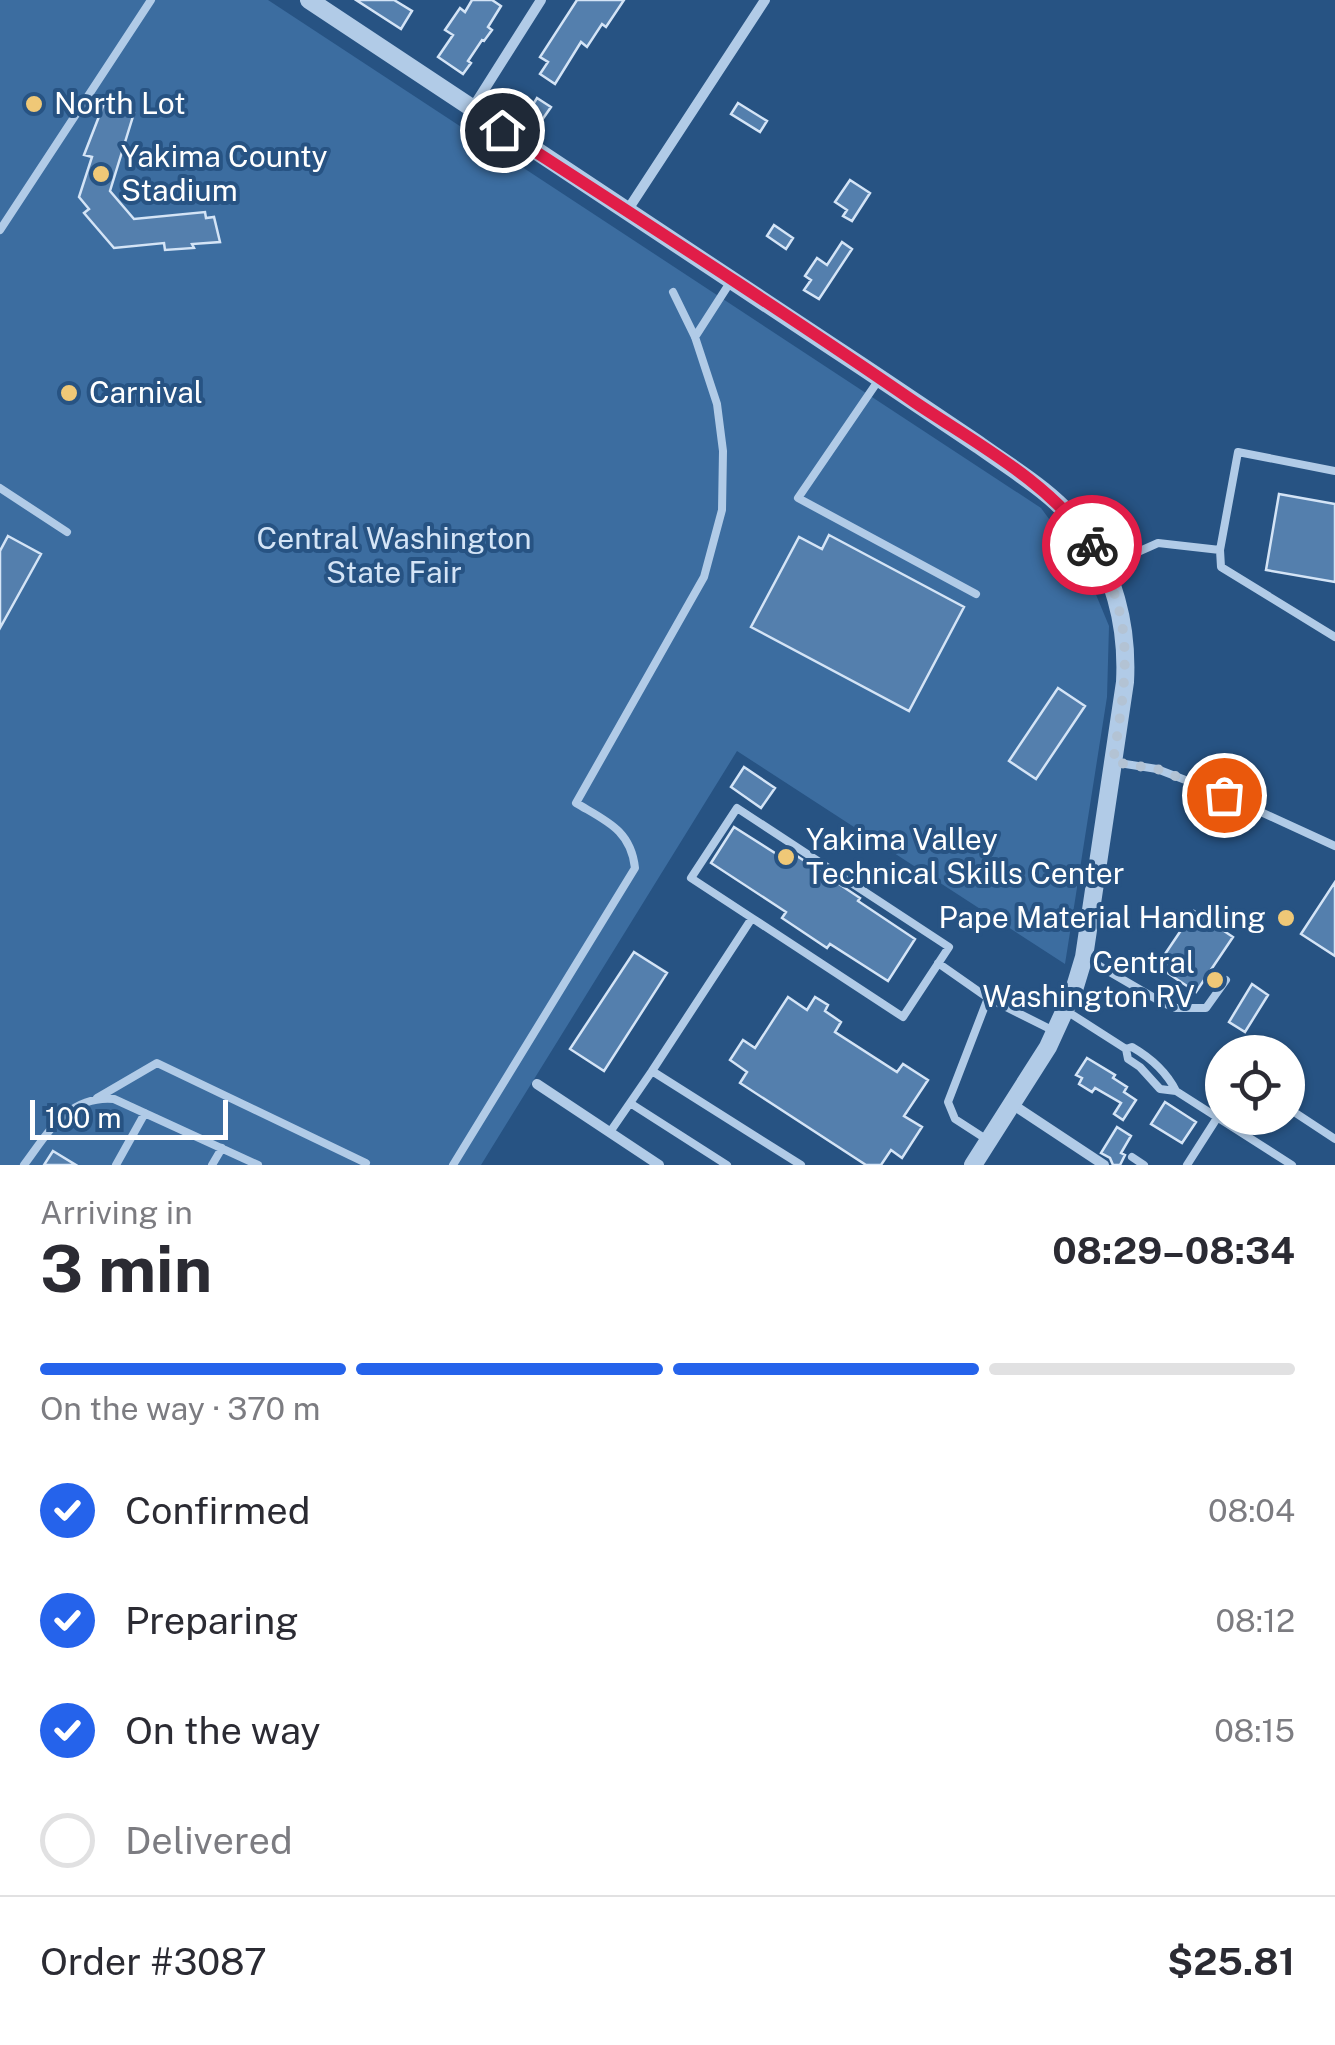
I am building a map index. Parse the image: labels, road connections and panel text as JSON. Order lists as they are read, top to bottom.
{
  "parks": ["Central Washington State Fair"],
  "places": [
    "North Lot",
    "Yakima County Stadium",
    "Carnival",
    "Yakima Valley Technical Skills Center",
    "Pape Material Handling",
    "Central Washington RV"
  ],
  "scale_bar": "100 m",
  "page": {
    "scale": "100 m",
    "heading": ["3 min", "Arriving in", "08:29–08:34"],
    "panel": ["Order #3087", "$25.81"],
    "bar": "On the way · 370 m",
    "list": [
      ["Confirmed", "08:04"],
      ["Preparing", "08:12"],
      ["On the way", "08:15"],
      "Delivered"
    ]
  }
}
